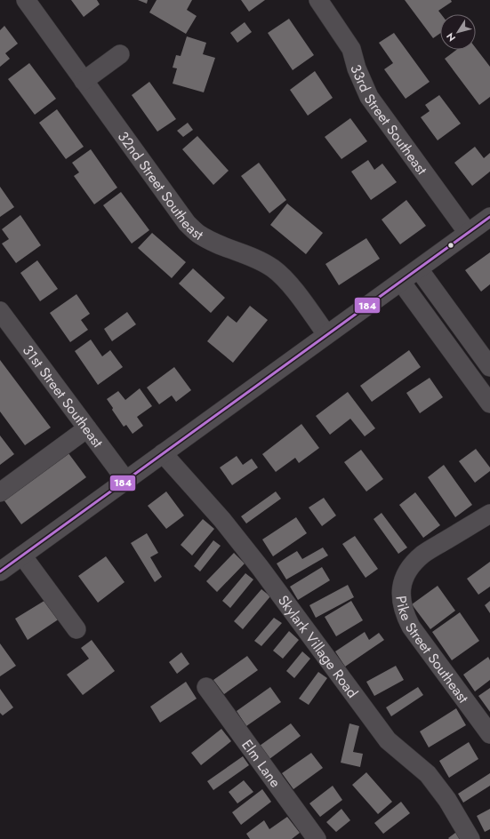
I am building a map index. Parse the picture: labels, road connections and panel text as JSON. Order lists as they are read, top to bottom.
{
  "streets": {
    "street": [
      "33rd Street Southeast",
      "32nd Street Southeast",
      "31st Street Southeast",
      "Skylark Village Road",
      "Pike Street Southeast",
      "Elm Lane"
    ]
  },
  "lines": ["transit line 184"],
  "north": "bottom left"
}
